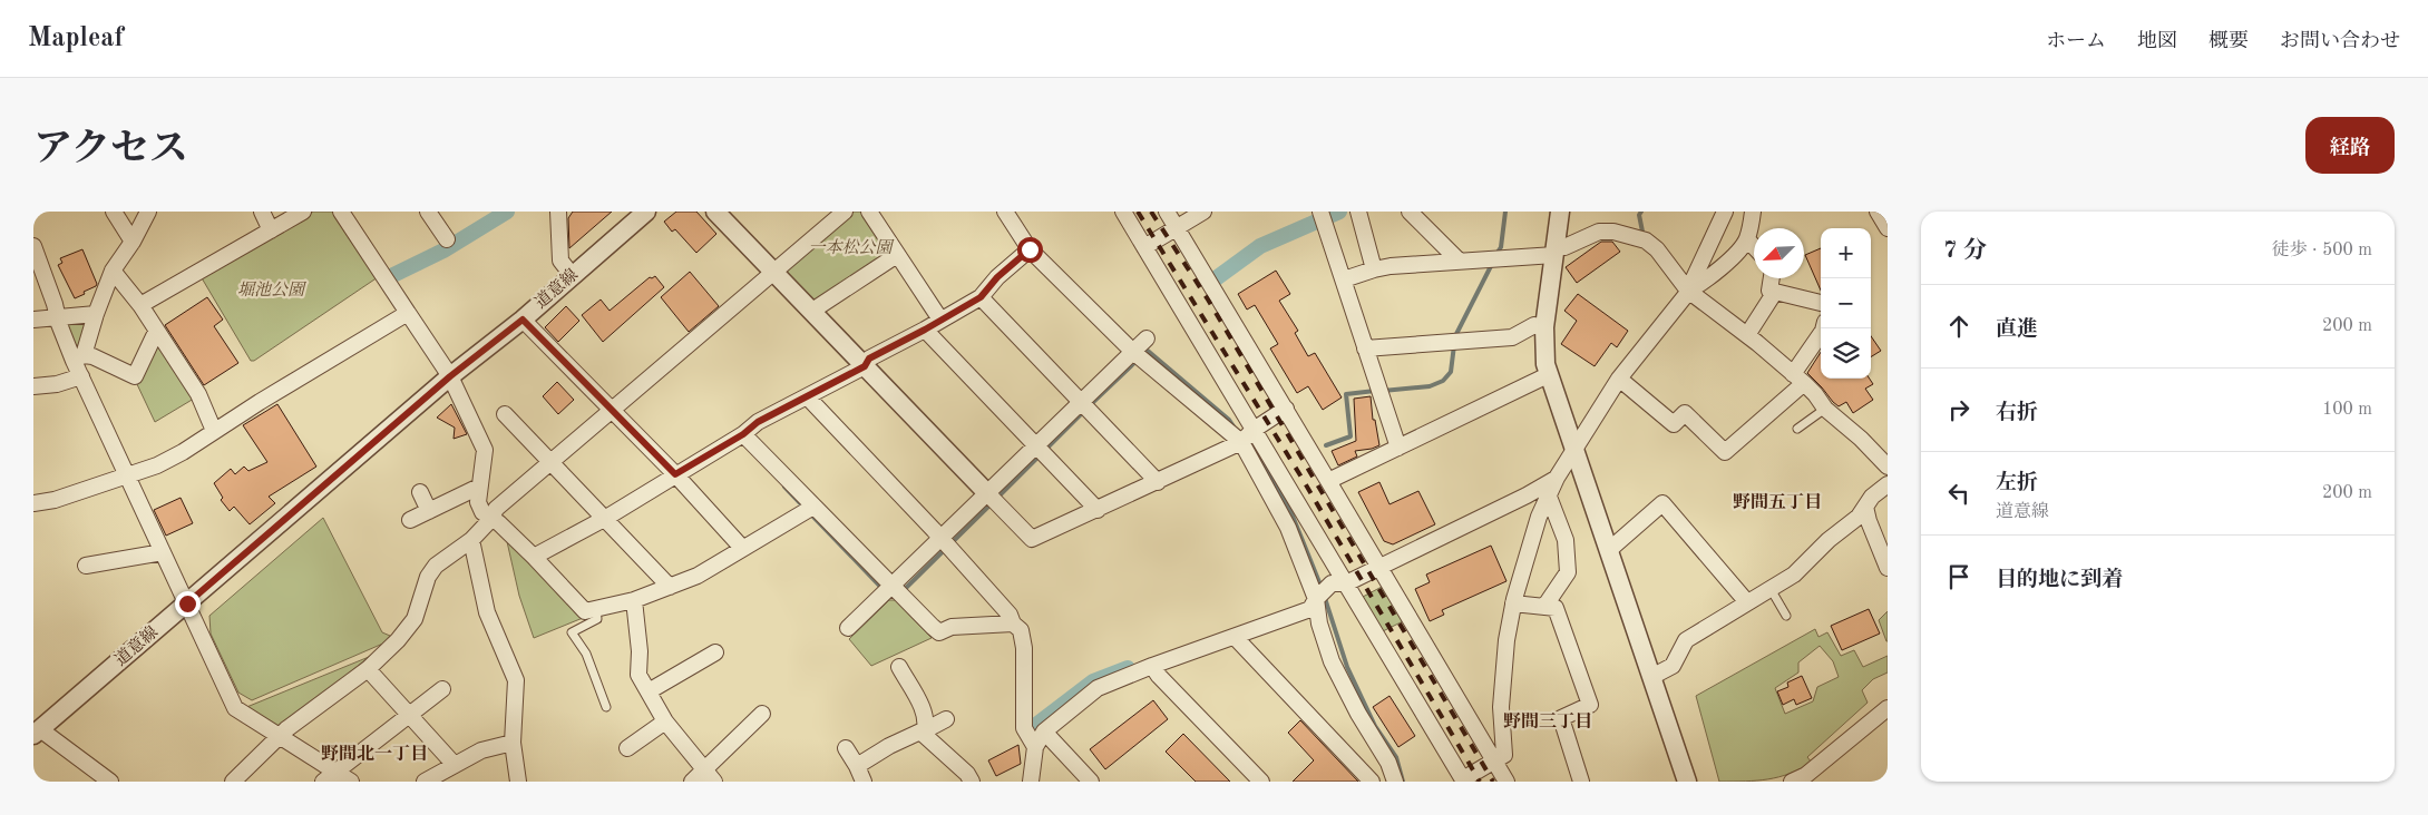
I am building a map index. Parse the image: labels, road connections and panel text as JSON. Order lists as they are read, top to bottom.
{
  "streets": {
    "street": ["道意線"]
  },
  "districts": ["野間五丁目", "野間三丁目", "野間北一丁目"],
  "parks": ["一本松公園", "堀池公園"],
  "north": "bottom left",
  "page": {
    "header": "Mapleaf",
    "nav": [
      "ホーム",
      "地図",
      "概要",
      "お問い合わせ"
    ],
    "title": "アクセス",
    "buttons": "経路",
    "heading": ["7 分", "徒歩 · 500 m"],
    "map_buttons": ["+", "−"],
    "list": [
      ["直進", "200 m"],
      ["右折", "100 m"],
      ["左折", "道意線", "200 m"],
      "目的地に到着"
    ]
  }
}
